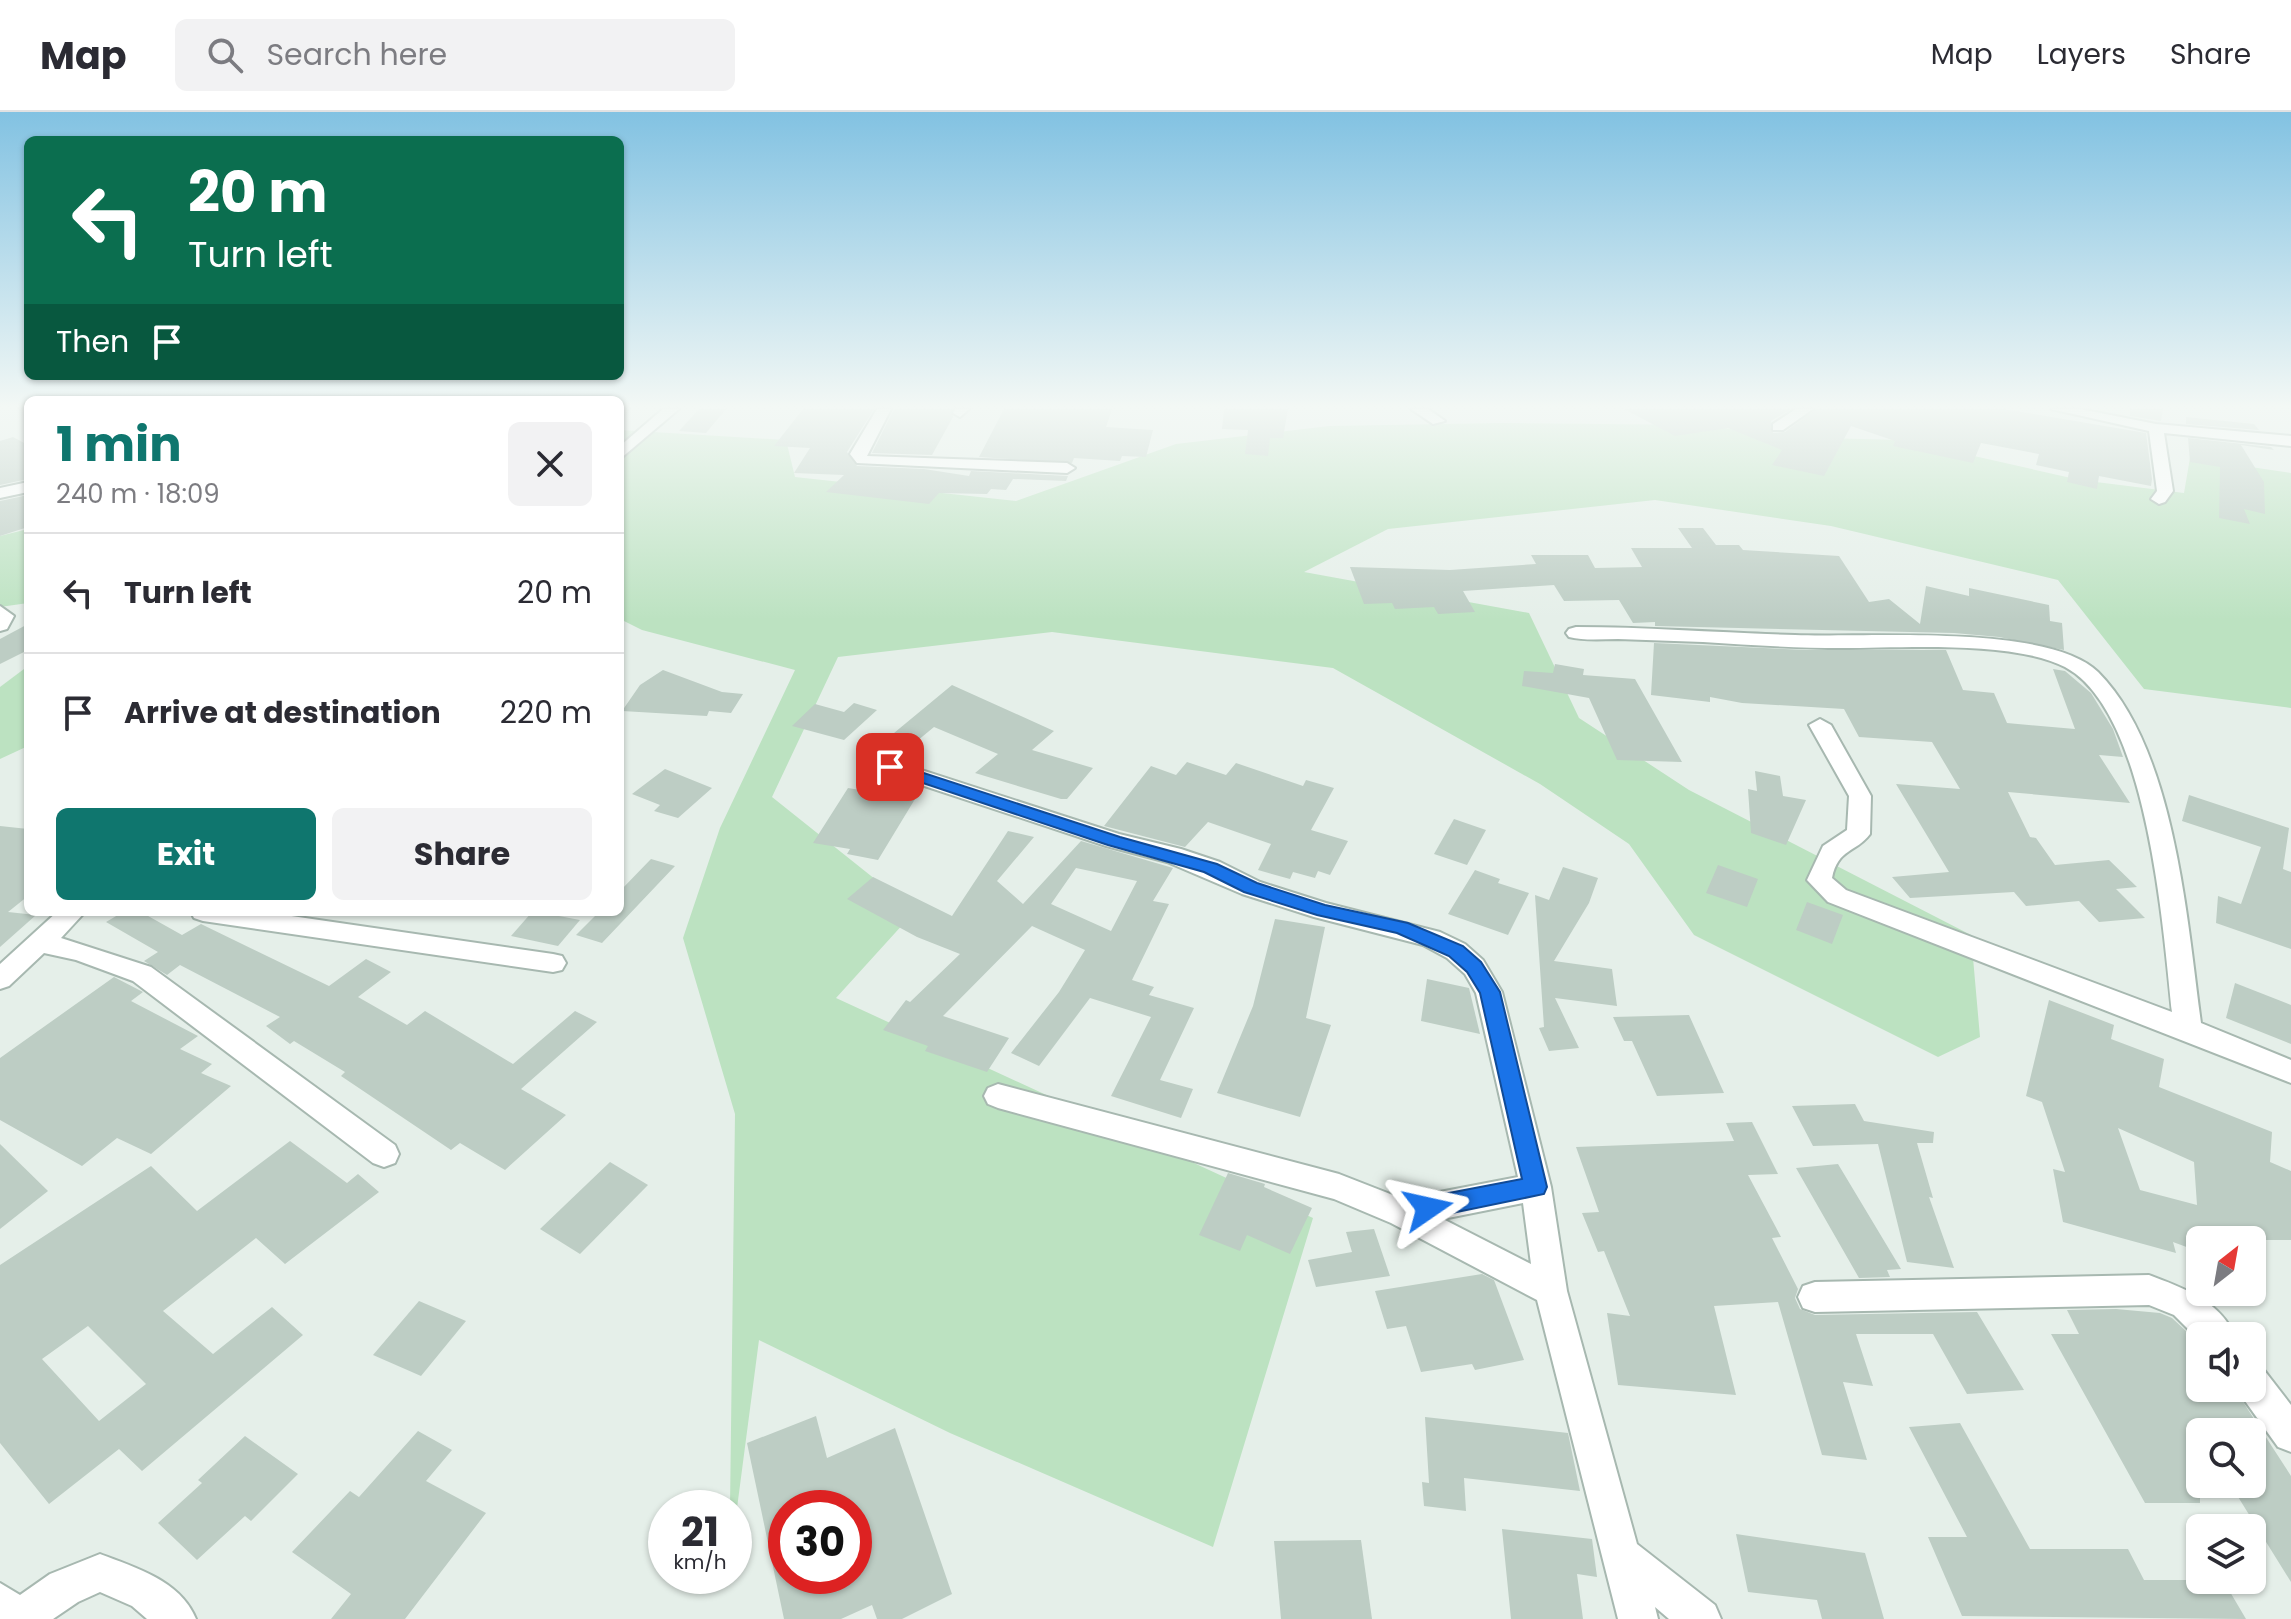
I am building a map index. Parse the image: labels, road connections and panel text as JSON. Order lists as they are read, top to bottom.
{
  "north": "top right",
  "page": {
    "header": "Map",
    "search": "Search here",
    "nav": ["Map", "Layers", "Share"],
    "turn": ["20 m", "Turn left"],
    "then": "Then",
    "heading": ["1 min", "240 m · 18:09"],
    "list": [
      {
        "name": "Turn left",
        "value": "20 m"
      },
      {
        "name": "Arrive at destination",
        "value": "220 m"
      }
    ],
    "buttons": ["Exit", "Share"],
    "speed": "21 km/h",
    "limit": "30"
  }
}
